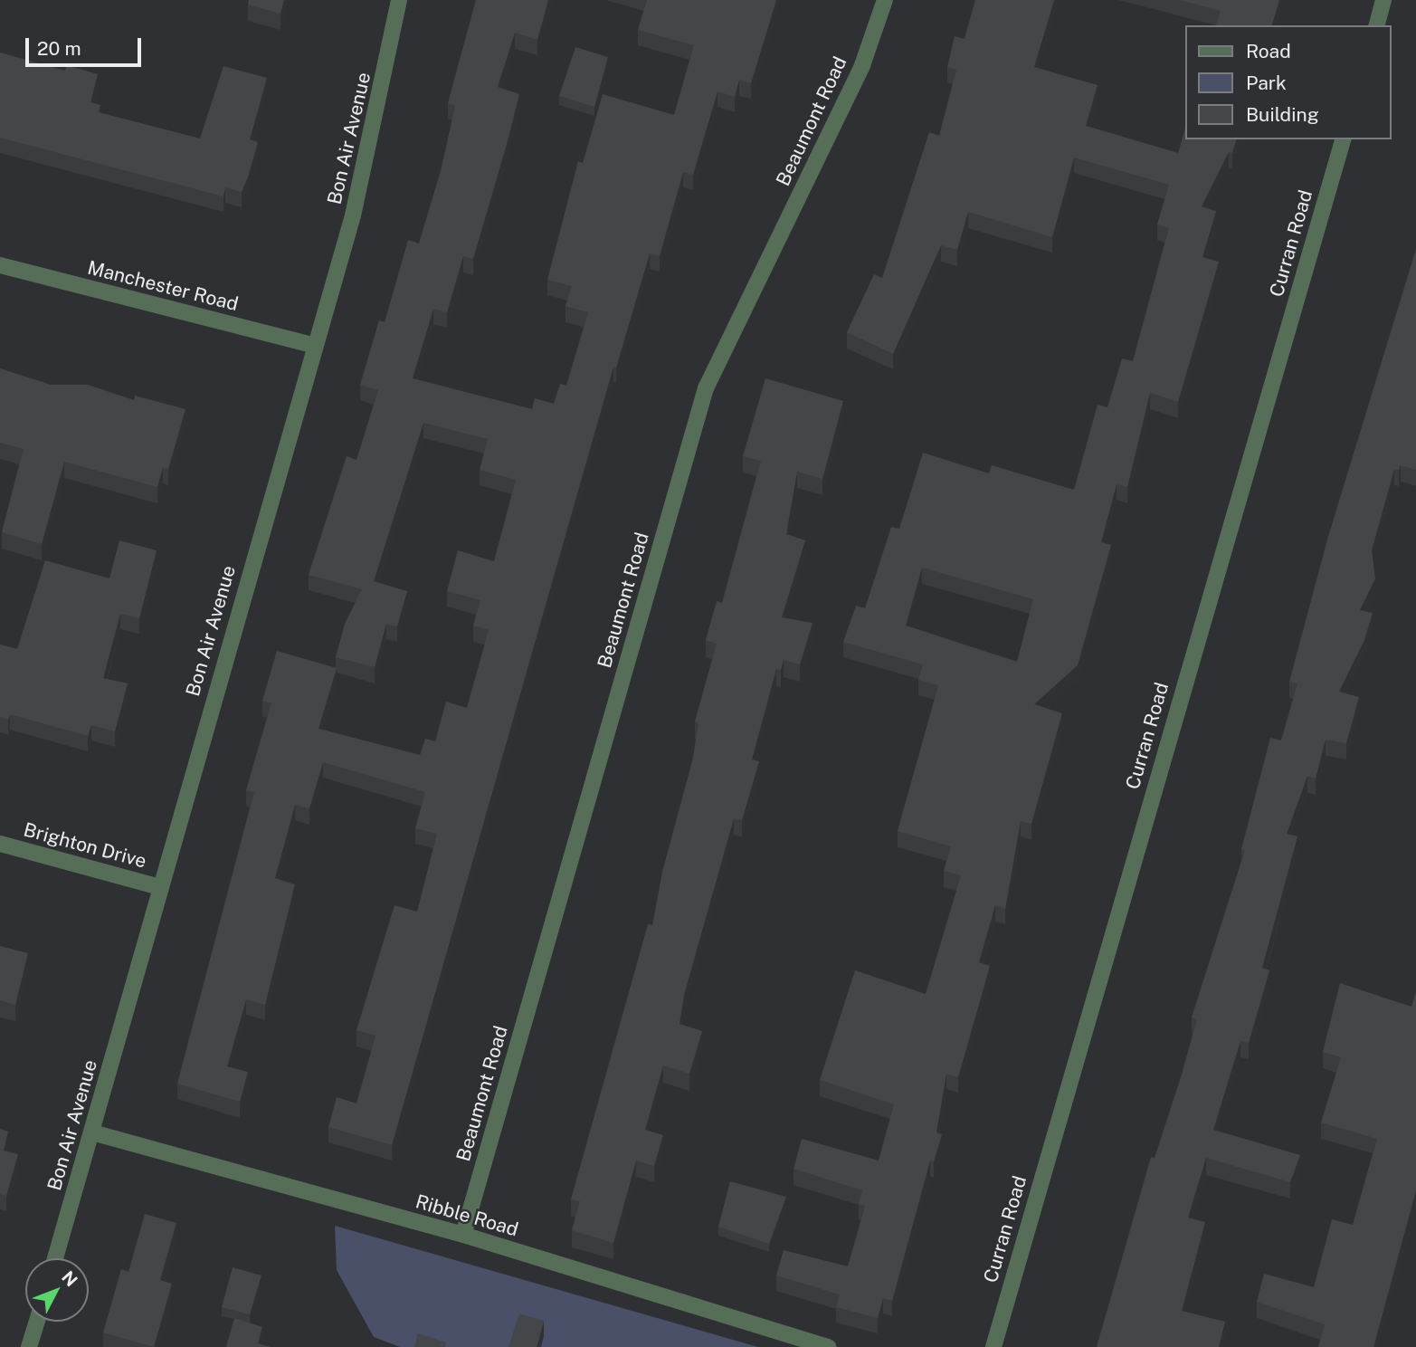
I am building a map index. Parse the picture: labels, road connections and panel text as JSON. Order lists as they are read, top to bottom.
{
  "streets": {
    "street": [
      "Beaumont Road",
      "Bon Air Avenue",
      "Curran Road",
      "Manchester Road",
      "Brighton Drive",
      "Ribble Road"
    ]
  },
  "crossings": [
    ["Beaumont Road", "Ribble Road"],
    ["Bon Air Avenue", "Manchester Road"],
    ["Bon Air Avenue", "Brighton Drive"],
    ["Bon Air Avenue", "Ribble Road"]
  ],
  "legend": ["Road", "Park", "Building"],
  "scale_bar": "20 m",
  "north": "top right"
}
